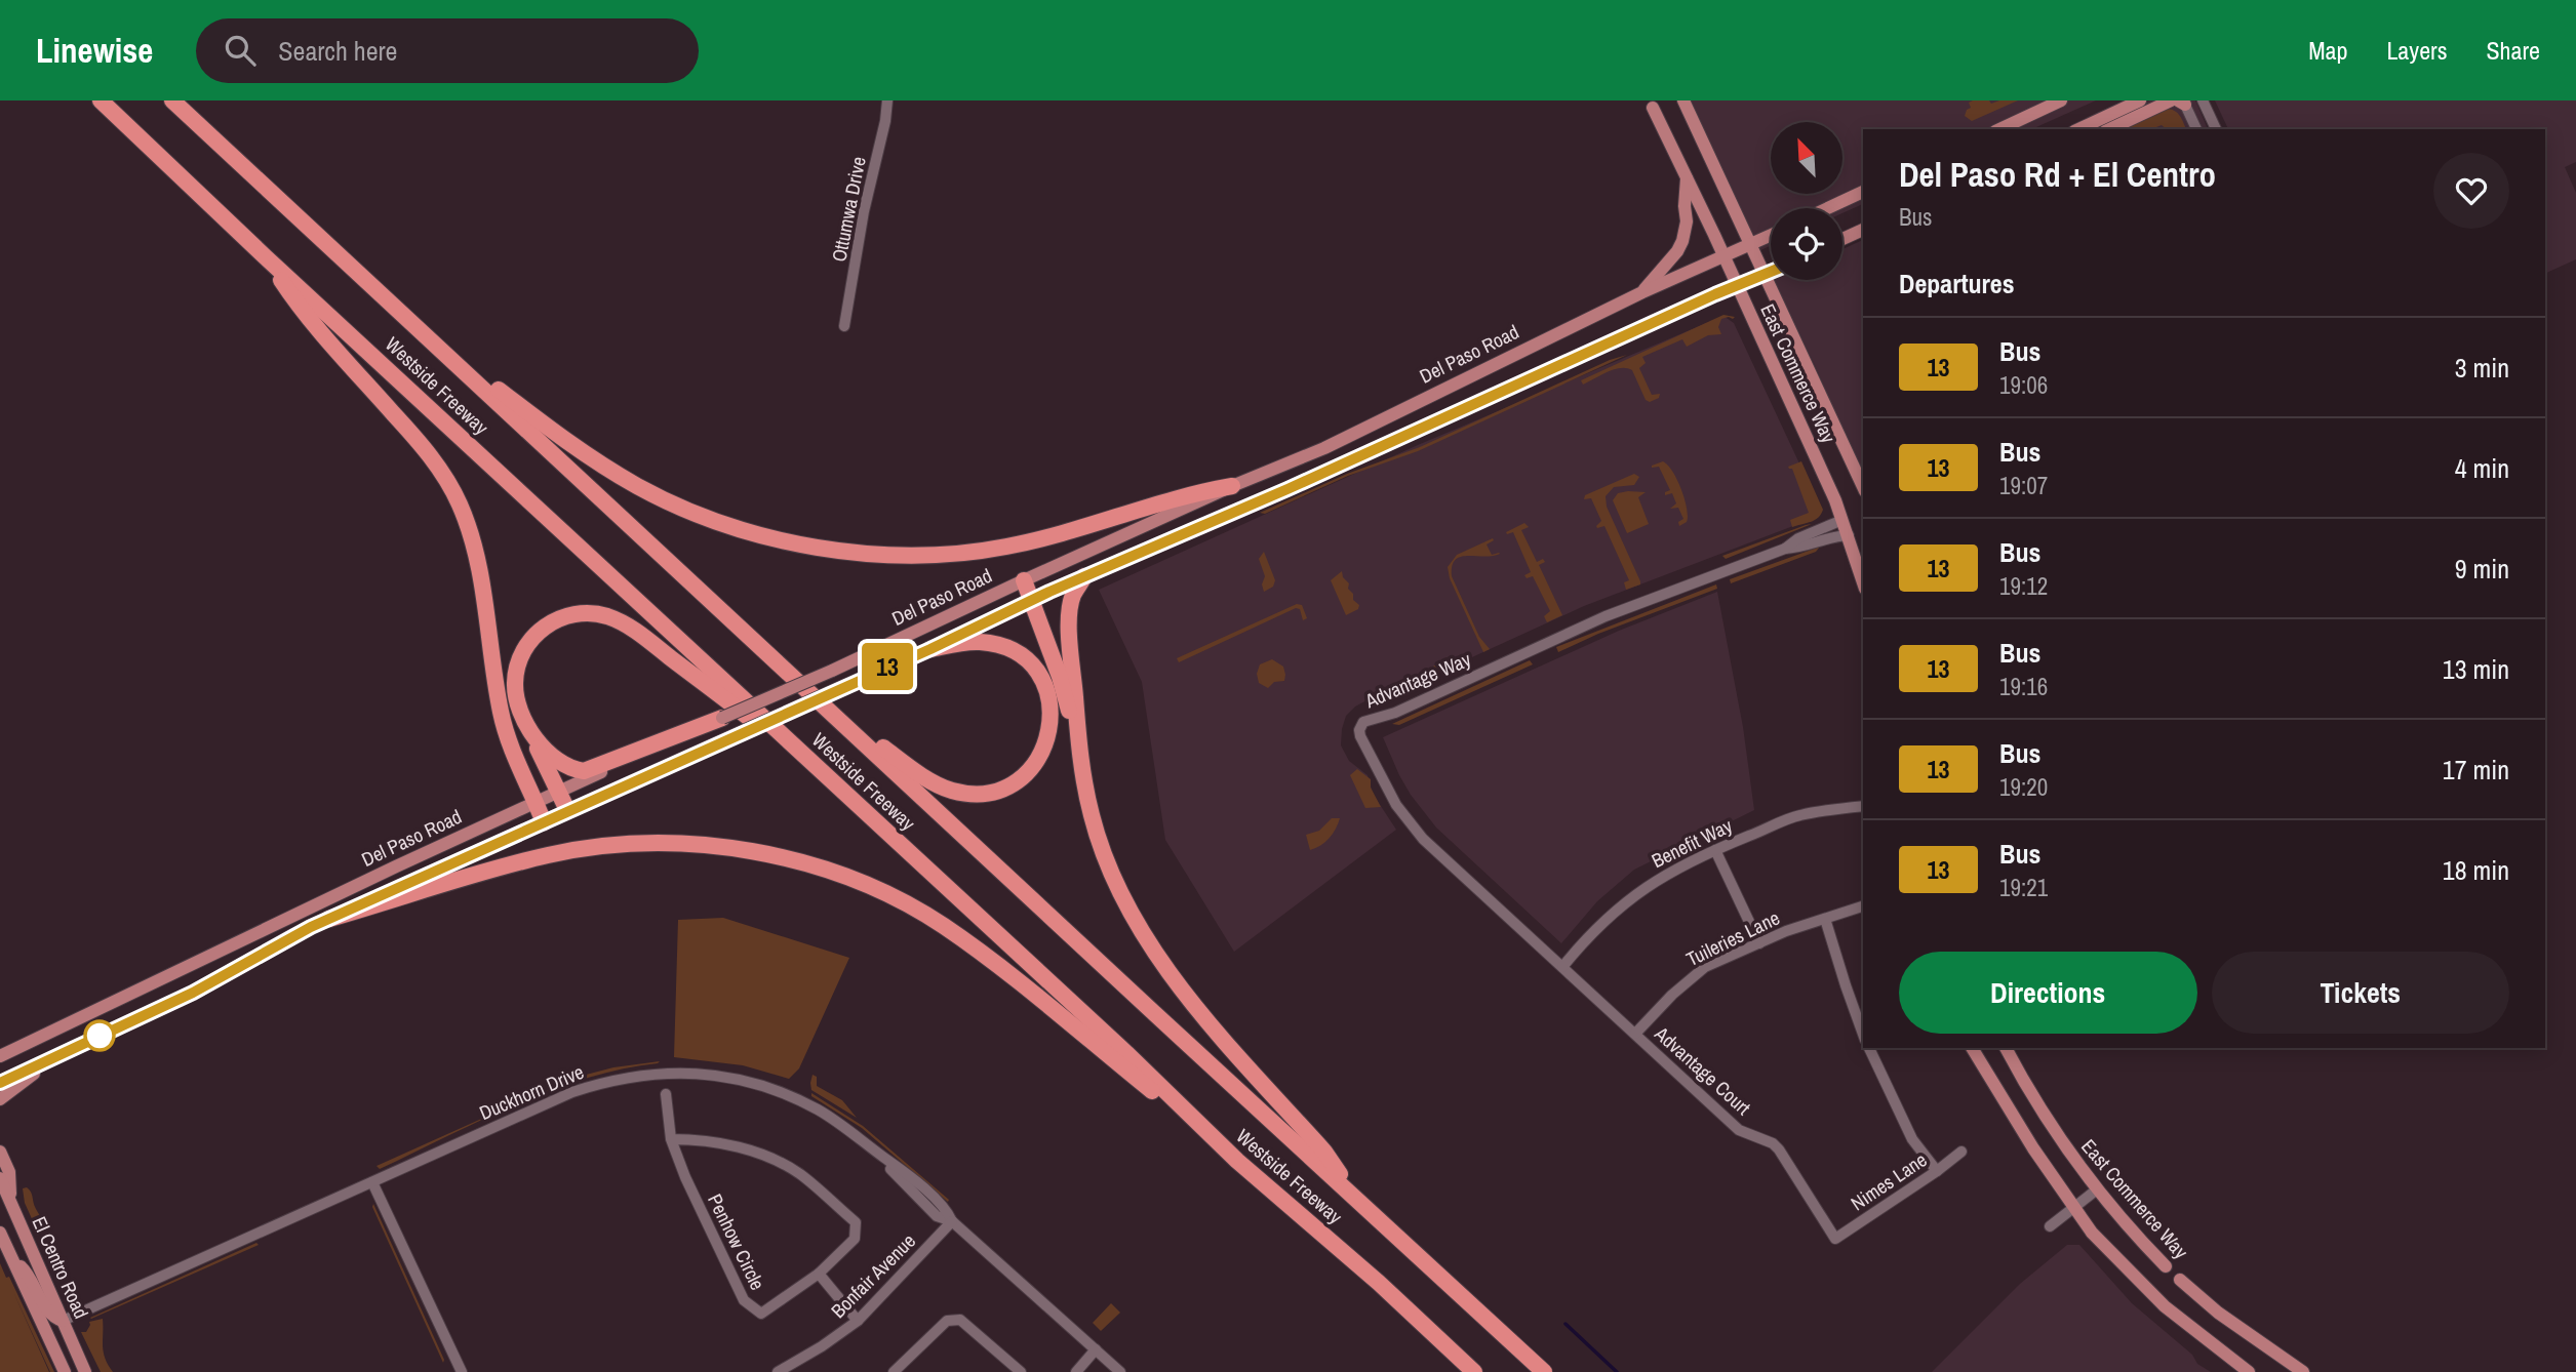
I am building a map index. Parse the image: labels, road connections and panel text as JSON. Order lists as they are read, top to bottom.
{
  "streets": {
    "highway": ["Westside Freeway"],
    "main road": ["Del Paso Road", "East Commerce Way", "El Centro Road"],
    "street": [
      "Ottumwa Drive",
      "Advantage Way",
      "Benefit Way",
      "Tuileries Lane",
      "Advantage Court",
      "Duckhorn Drive",
      "Nimes Lane",
      "Penhow Circle",
      "Bonfair Avenue"
    ]
  },
  "crossings": [
    ["Del Paso Road", "East Commerce Way"],
    ["East Commerce Way", "Advantage Way"],
    ["Advantage Way", "Benefit Way"],
    ["Advantage Way", "Advantage Court"],
    ["Benefit Way", "Advantage Court"],
    ["Tuileries Lane", "Advantage Court"],
    ["Advantage Court", "Nimes Lane"],
    ["Duckhorn Drive", "El Centro Road"],
    ["Duckhorn Drive", "Bonfair Avenue"]
  ],
  "lines": ["bus line 13"],
  "north": "top left",
  "page": {
    "header": "Linewise",
    "search": "Search here",
    "nav": ["Map", "Layers", "Share"],
    "on_map": "13",
    "heading": [
      ["Del Paso Rd + El Centro", "Bus"],
      "Departures"
    ],
    "list": [
      {
        "mark": "13",
        "name": "Bus",
        "note": "19:06",
        "value": "3 min"
      },
      {
        "mark": "13",
        "name": "Bus",
        "note": "19:07",
        "value": "4 min"
      },
      {
        "mark": "13",
        "name": "Bus",
        "note": "19:12",
        "value": "9 min"
      },
      {
        "mark": "13",
        "name": "Bus",
        "note": "19:16",
        "value": "13 min"
      },
      {
        "mark": "13",
        "name": "Bus",
        "note": "19:20",
        "value": "17 min"
      },
      {
        "mark": "13",
        "name": "Bus",
        "note": "19:21",
        "value": "18 min"
      }
    ],
    "buttons": ["Directions", "Tickets"]
  }
}
